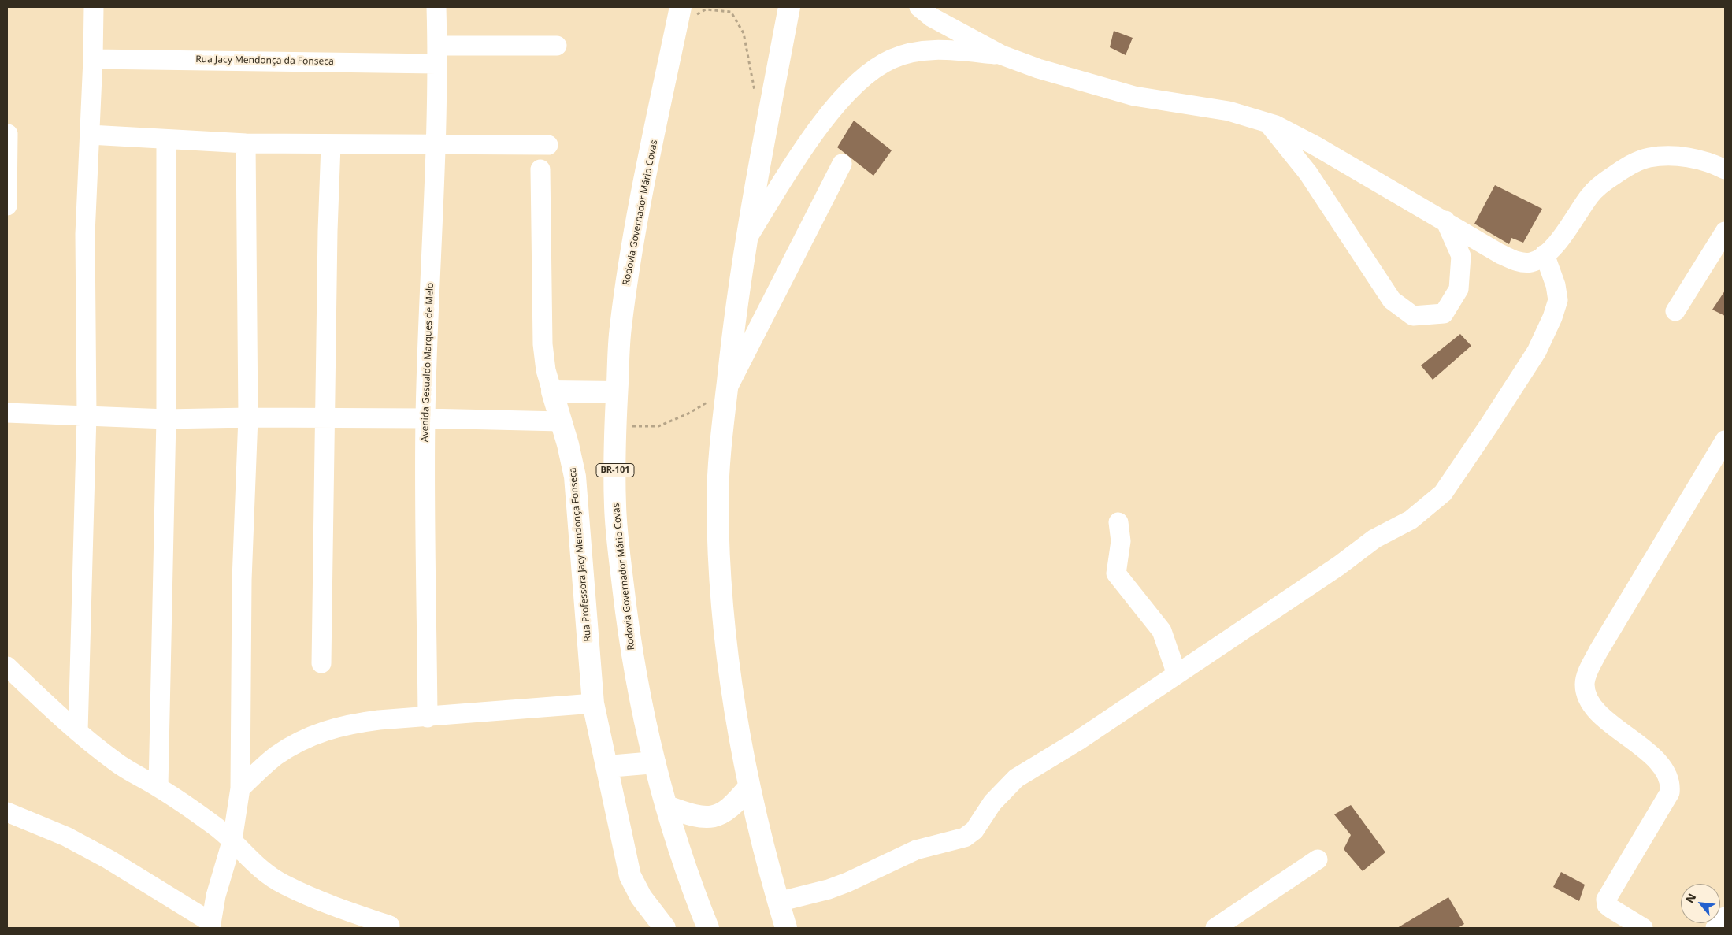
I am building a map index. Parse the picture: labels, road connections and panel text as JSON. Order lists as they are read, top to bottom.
{
  "streets": {
    "main road": ["Rodovia Governador Mário Covas", "BR-101", "Rua Professora Jacy Mendonça Fonseca"],
    "street": ["Rua Jacy Mendonça da Fonseca", "Avenida Gesualdo Marques de Melo"]
  },
  "crossings": [
    ["Rua Jacy Mendonça da Fonseca", "Avenida Gesualdo Marques de Melo"]
  ],
  "north": "top left"
}
